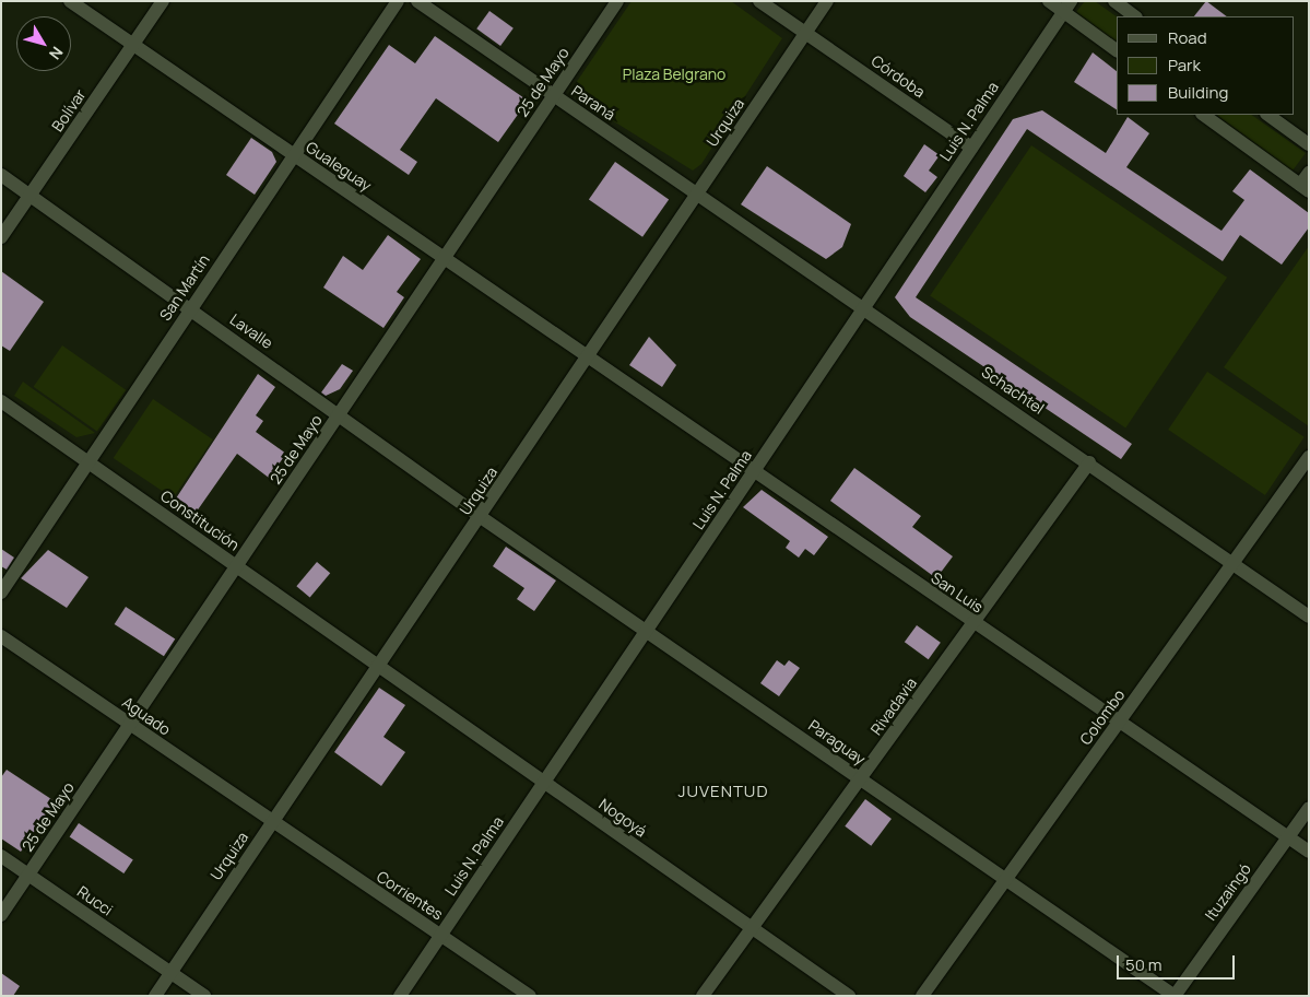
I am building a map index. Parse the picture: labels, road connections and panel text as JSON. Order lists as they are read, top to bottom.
{
  "streets": {
    "street": [
      "Córdoba",
      "25 de Mayo",
      "Paraná",
      "Bolívar",
      "Luis N. Palma",
      "Urquiza",
      "Gualeguay",
      "San Martín",
      "Lavalle",
      "Schachtel",
      "Constitución",
      "San Luis",
      "Rivadavia",
      "Aguado",
      "Colombo",
      "Paraguay",
      "Nogoyá",
      "Ituzaingó",
      "Corrientes",
      "Rucci"
    ]
  },
  "crossings": [
    ["Córdoba", "Luis N. Palma"],
    ["Córdoba", "Urquiza"],
    ["25 de Mayo", "Paraná"],
    ["25 de Mayo", "Gualeguay"],
    ["25 de Mayo", "Lavalle"],
    ["25 de Mayo", "Constitución"],
    ["25 de Mayo", "Aguado"],
    ["25 de Mayo", "Rucci"],
    ["Paraná", "Urquiza"],
    ["Paraná", "Schachtel"],
    ["Bolívar", "Gualeguay"],
    ["Bolívar", "Lavalle"],
    ["Luis N. Palma", "Schachtel"],
    ["Luis N. Palma", "San Luis"],
    ["Luis N. Palma", "Paraguay"],
    ["Luis N. Palma", "Nogoyá"],
    ["Luis N. Palma", "Corrientes"],
    ["Urquiza", "Gualeguay"],
    ["Urquiza", "Lavalle"],
    ["Urquiza", "Schachtel"],
    ["Urquiza", "Constitución"],
    ["Urquiza", "San Luis"],
    ["Urquiza", "Aguado"],
    ["Urquiza", "Paraguay"],
    ["Urquiza", "Nogoyá"],
    ["Urquiza", "Corrientes"],
    ["Urquiza", "Rucci"],
    ["Gualeguay", "San Martín"],
    ["Gualeguay", "San Luis"],
    ["San Martín", "Lavalle"],
    ["San Martín", "Constitución"],
    ["Lavalle", "Paraguay"],
    ["Schachtel", "Rivadavia"],
    ["Schachtel", "Colombo"],
    ["Constitución", "Nogoyá"],
    ["San Luis", "Rivadavia"],
    ["San Luis", "Colombo"],
    ["San Luis", "Ituzaingó"],
    ["Rivadavia", "Paraguay"],
    ["Rivadavia", "Nogoyá"],
    ["Aguado", "Corrientes"],
    ["Colombo", "Paraguay"],
    ["Paraguay", "Ituzaingó"]
  ],
  "districts": ["JUVENTUD"],
  "parks": ["Plaza Belgrano"],
  "legend": ["Road", "Park", "Building"],
  "scale_bar": "50 m",
  "north": "bottom right"
}
